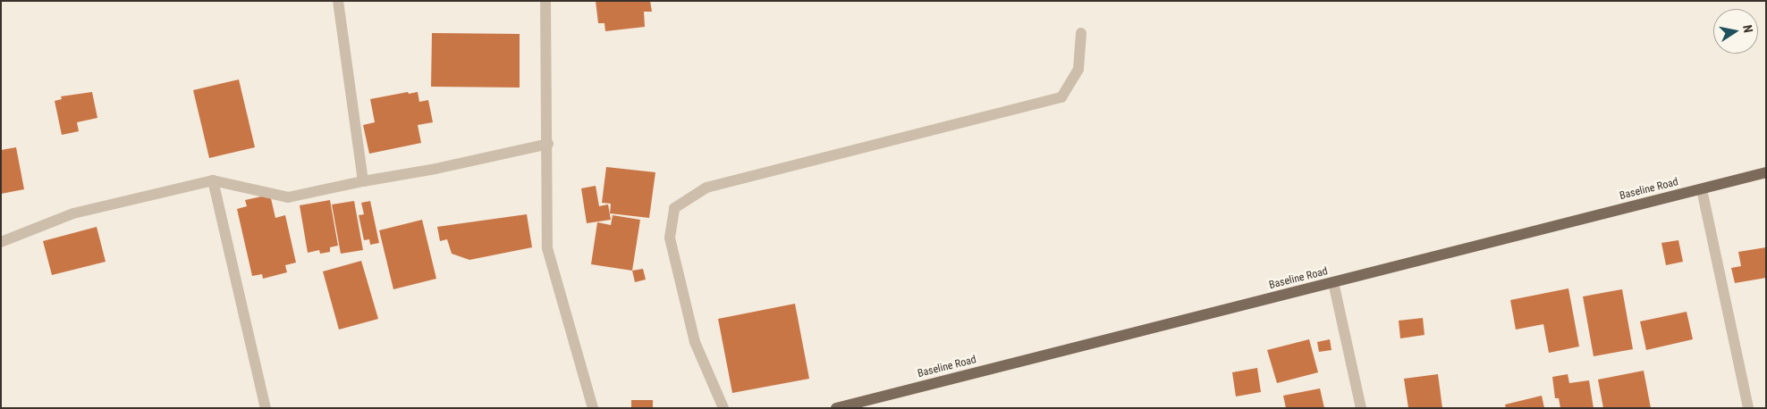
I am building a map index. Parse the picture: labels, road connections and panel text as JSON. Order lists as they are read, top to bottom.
{
  "streets": {
    "main road": ["Baseline Road"]
  },
  "north": "right"
}
